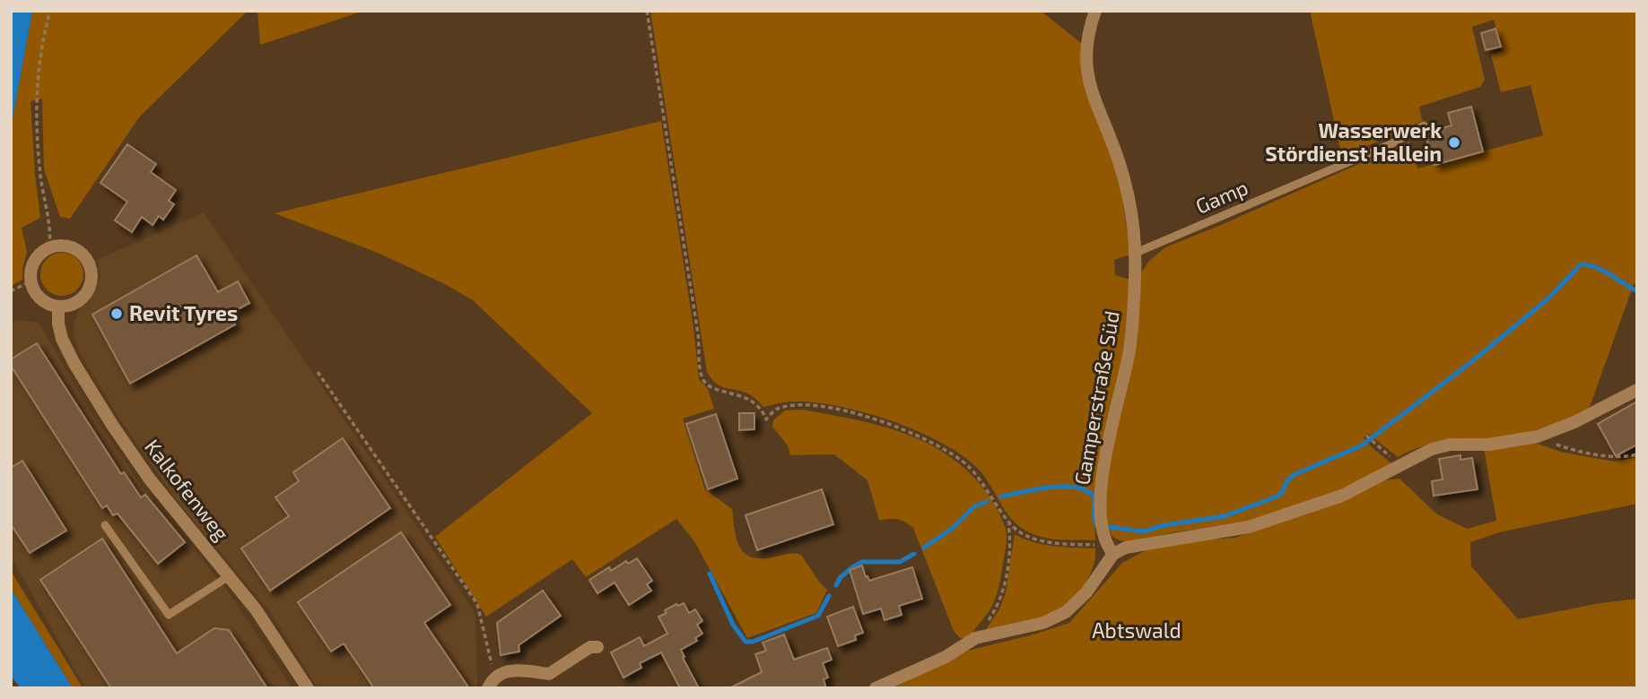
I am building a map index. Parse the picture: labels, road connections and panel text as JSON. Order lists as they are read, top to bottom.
{
  "streets": {
    "street": ["Gamperstraße Süd", "Kalkofenweg"],
    "lane": ["Gamp"]
  },
  "crossings": [
    ["Gamp", "Gamperstraße Süd"]
  ],
  "parks": ["Abtswald"],
  "places": ["Wasserwerk Stördienst Hallein", "Revit Tyres"]
}
